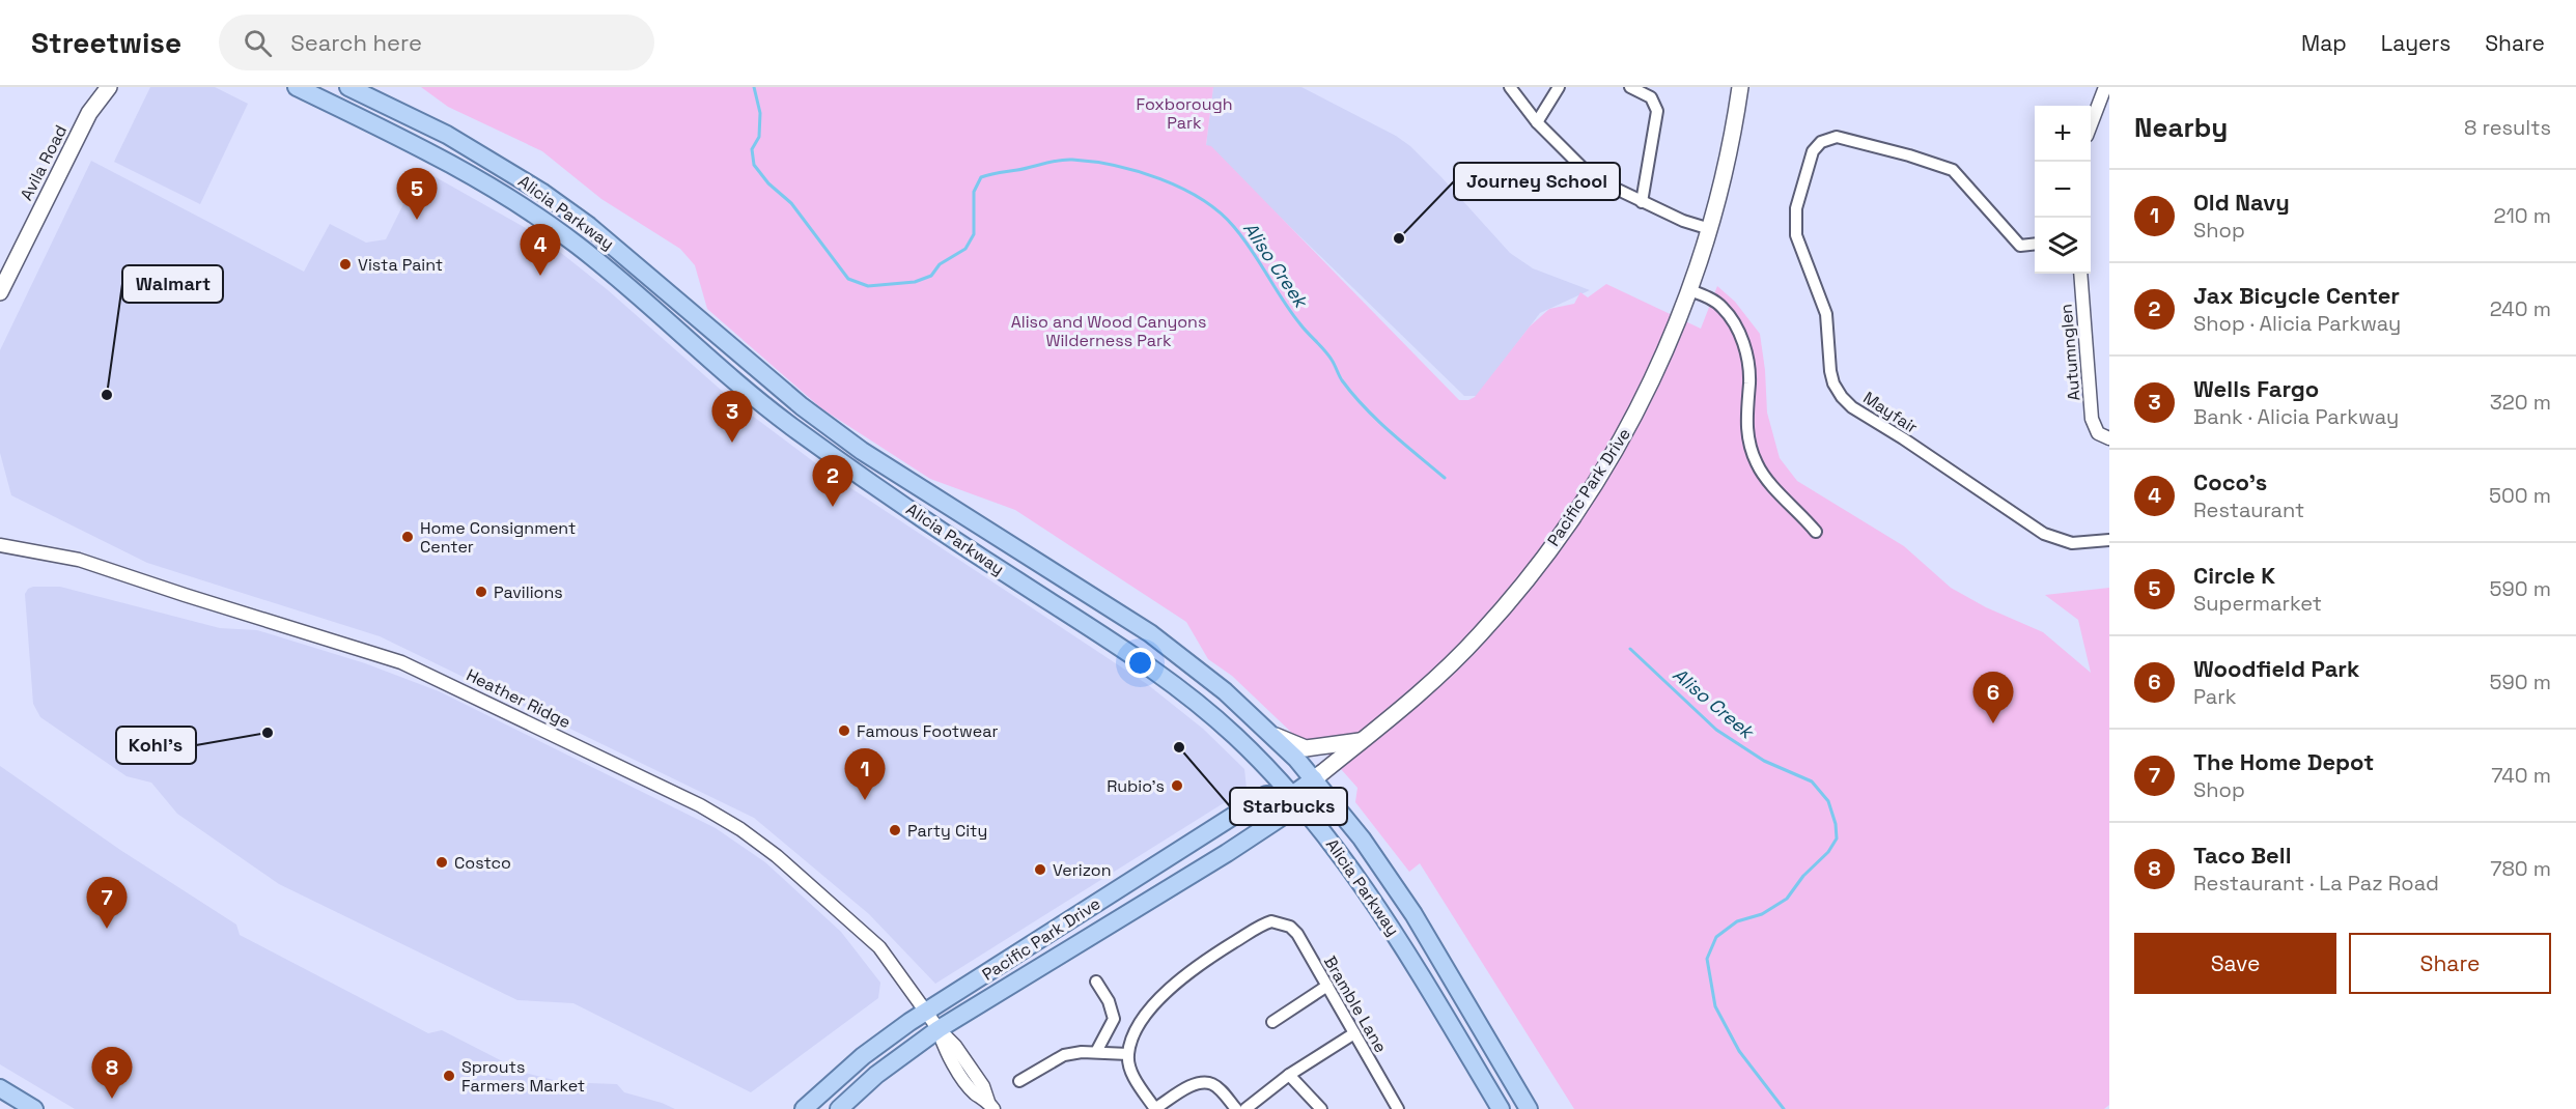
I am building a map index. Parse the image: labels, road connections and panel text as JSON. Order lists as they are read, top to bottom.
{
  "streets": {
    "main road": ["Avila Road", "Alicia Parkway", "Pacific Park Drive"],
    "street": [
      "Autumnglen",
      "Mayfair",
      "Heather Ridge",
      "Bramble Lane"
    ]
  },
  "crossings": [
    ["Alicia Parkway", "Pacific Park Drive"],
    ["Pacific Park Drive", "Heather Ridge"]
  ],
  "water": ["Aliso Creek"],
  "parks": ["Foxborough Park", "Aliso and Wood Canyons Wilderness Park"],
  "places": [
    "Journey School",
    "Vista Paint",
    "Walmart",
    "Home Consignment Center",
    "Pavilions",
    "Famous Footwear",
    "Kohl's",
    "Starbucks",
    "Rubio's",
    "Party City",
    "Costco",
    "Verizon",
    "Sprouts Farmers Market"
  ],
  "page": {
    "header": "Streetwise",
    "search": "Search here",
    "nav": ["Map", "Layers", "Share"],
    "heading": ["Nearby", "8 results"],
    "map_buttons": ["+", "−"],
    "pins": [
      "5",
      "4",
      "3",
      "2",
      "6",
      "1",
      "7",
      "8"
    ],
    "list": [
      {
        "mark": "1",
        "name": "Old Navy",
        "note": "Shop",
        "value": "210 m"
      },
      {
        "mark": "2",
        "name": "Jax Bicycle Center",
        "note": "Shop · Alicia Parkway",
        "value": "240 m"
      },
      {
        "mark": "3",
        "name": "Wells Fargo",
        "note": "Bank · Alicia Parkway",
        "value": "320 m"
      },
      {
        "mark": "4",
        "name": "Coco's",
        "note": "Restaurant",
        "value": "500 m"
      },
      {
        "mark": "5",
        "name": "Circle K",
        "note": "Supermarket",
        "value": "590 m"
      },
      {
        "mark": "6",
        "name": "Woodfield Park",
        "note": "Park",
        "value": "590 m"
      },
      {
        "mark": "7",
        "name": "The Home Depot",
        "note": "Shop",
        "value": "740 m"
      },
      {
        "mark": "8",
        "name": "Taco Bell",
        "note": "Restaurant · La Paz Road",
        "value": "780 m"
      }
    ],
    "buttons": ["Save", "Share"]
  }
}
